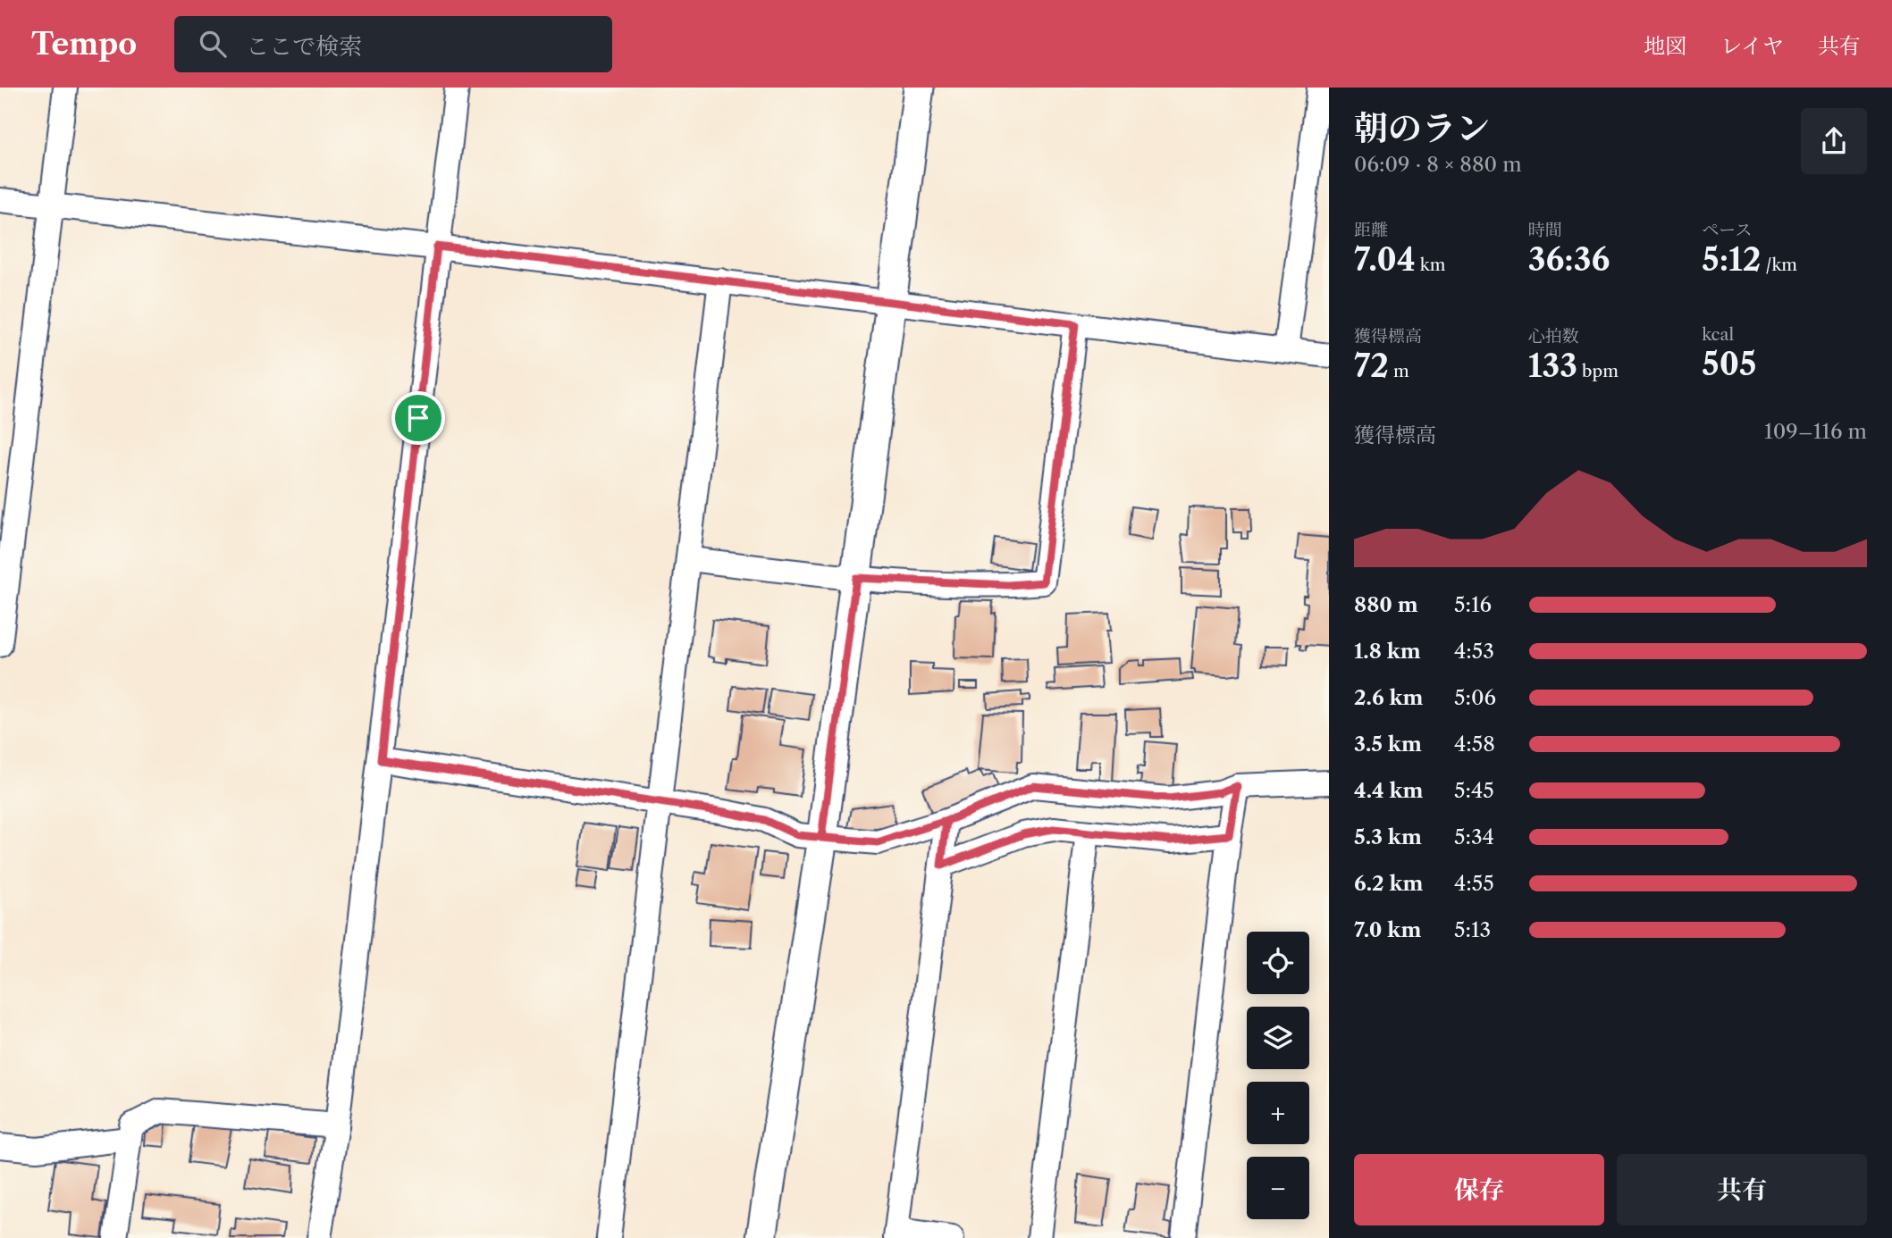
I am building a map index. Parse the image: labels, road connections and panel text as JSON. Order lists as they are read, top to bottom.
{
  "page": {
    "header": "Tempo",
    "search": "ここで検索",
    "nav": ["地図", "レイヤ", "共有"],
    "heading": ["朝のラン", "06:09 · 8 × 880 m"],
    "stats": [
      ["距離", "7.04 km"],
      ["時間", "36:36"],
      ["ペース", "5:12 /km"],
      ["獲得標高", "72 m"],
      ["心拍数", "133 bpm"],
      ["kcal", "505"]
    ],
    "chart": ["獲得標高", "109–116 m"],
    "list": [
      {
        "name": "880 m",
        "note": "5:16"
      },
      {
        "name": "1.8 km",
        "note": "4:53"
      },
      {
        "name": "2.6 km",
        "note": "5:06"
      },
      {
        "name": "3.5 km",
        "note": "4:58"
      },
      {
        "name": "4.4 km",
        "note": "5:45"
      },
      {
        "name": "5.3 km",
        "note": "5:34"
      },
      {
        "name": "6.2 km",
        "note": "4:55"
      },
      {
        "name": "7.0 km",
        "note": "5:13"
      }
    ],
    "map_buttons": ["+", "−"],
    "buttons": ["保存", "共有"]
  }
}
